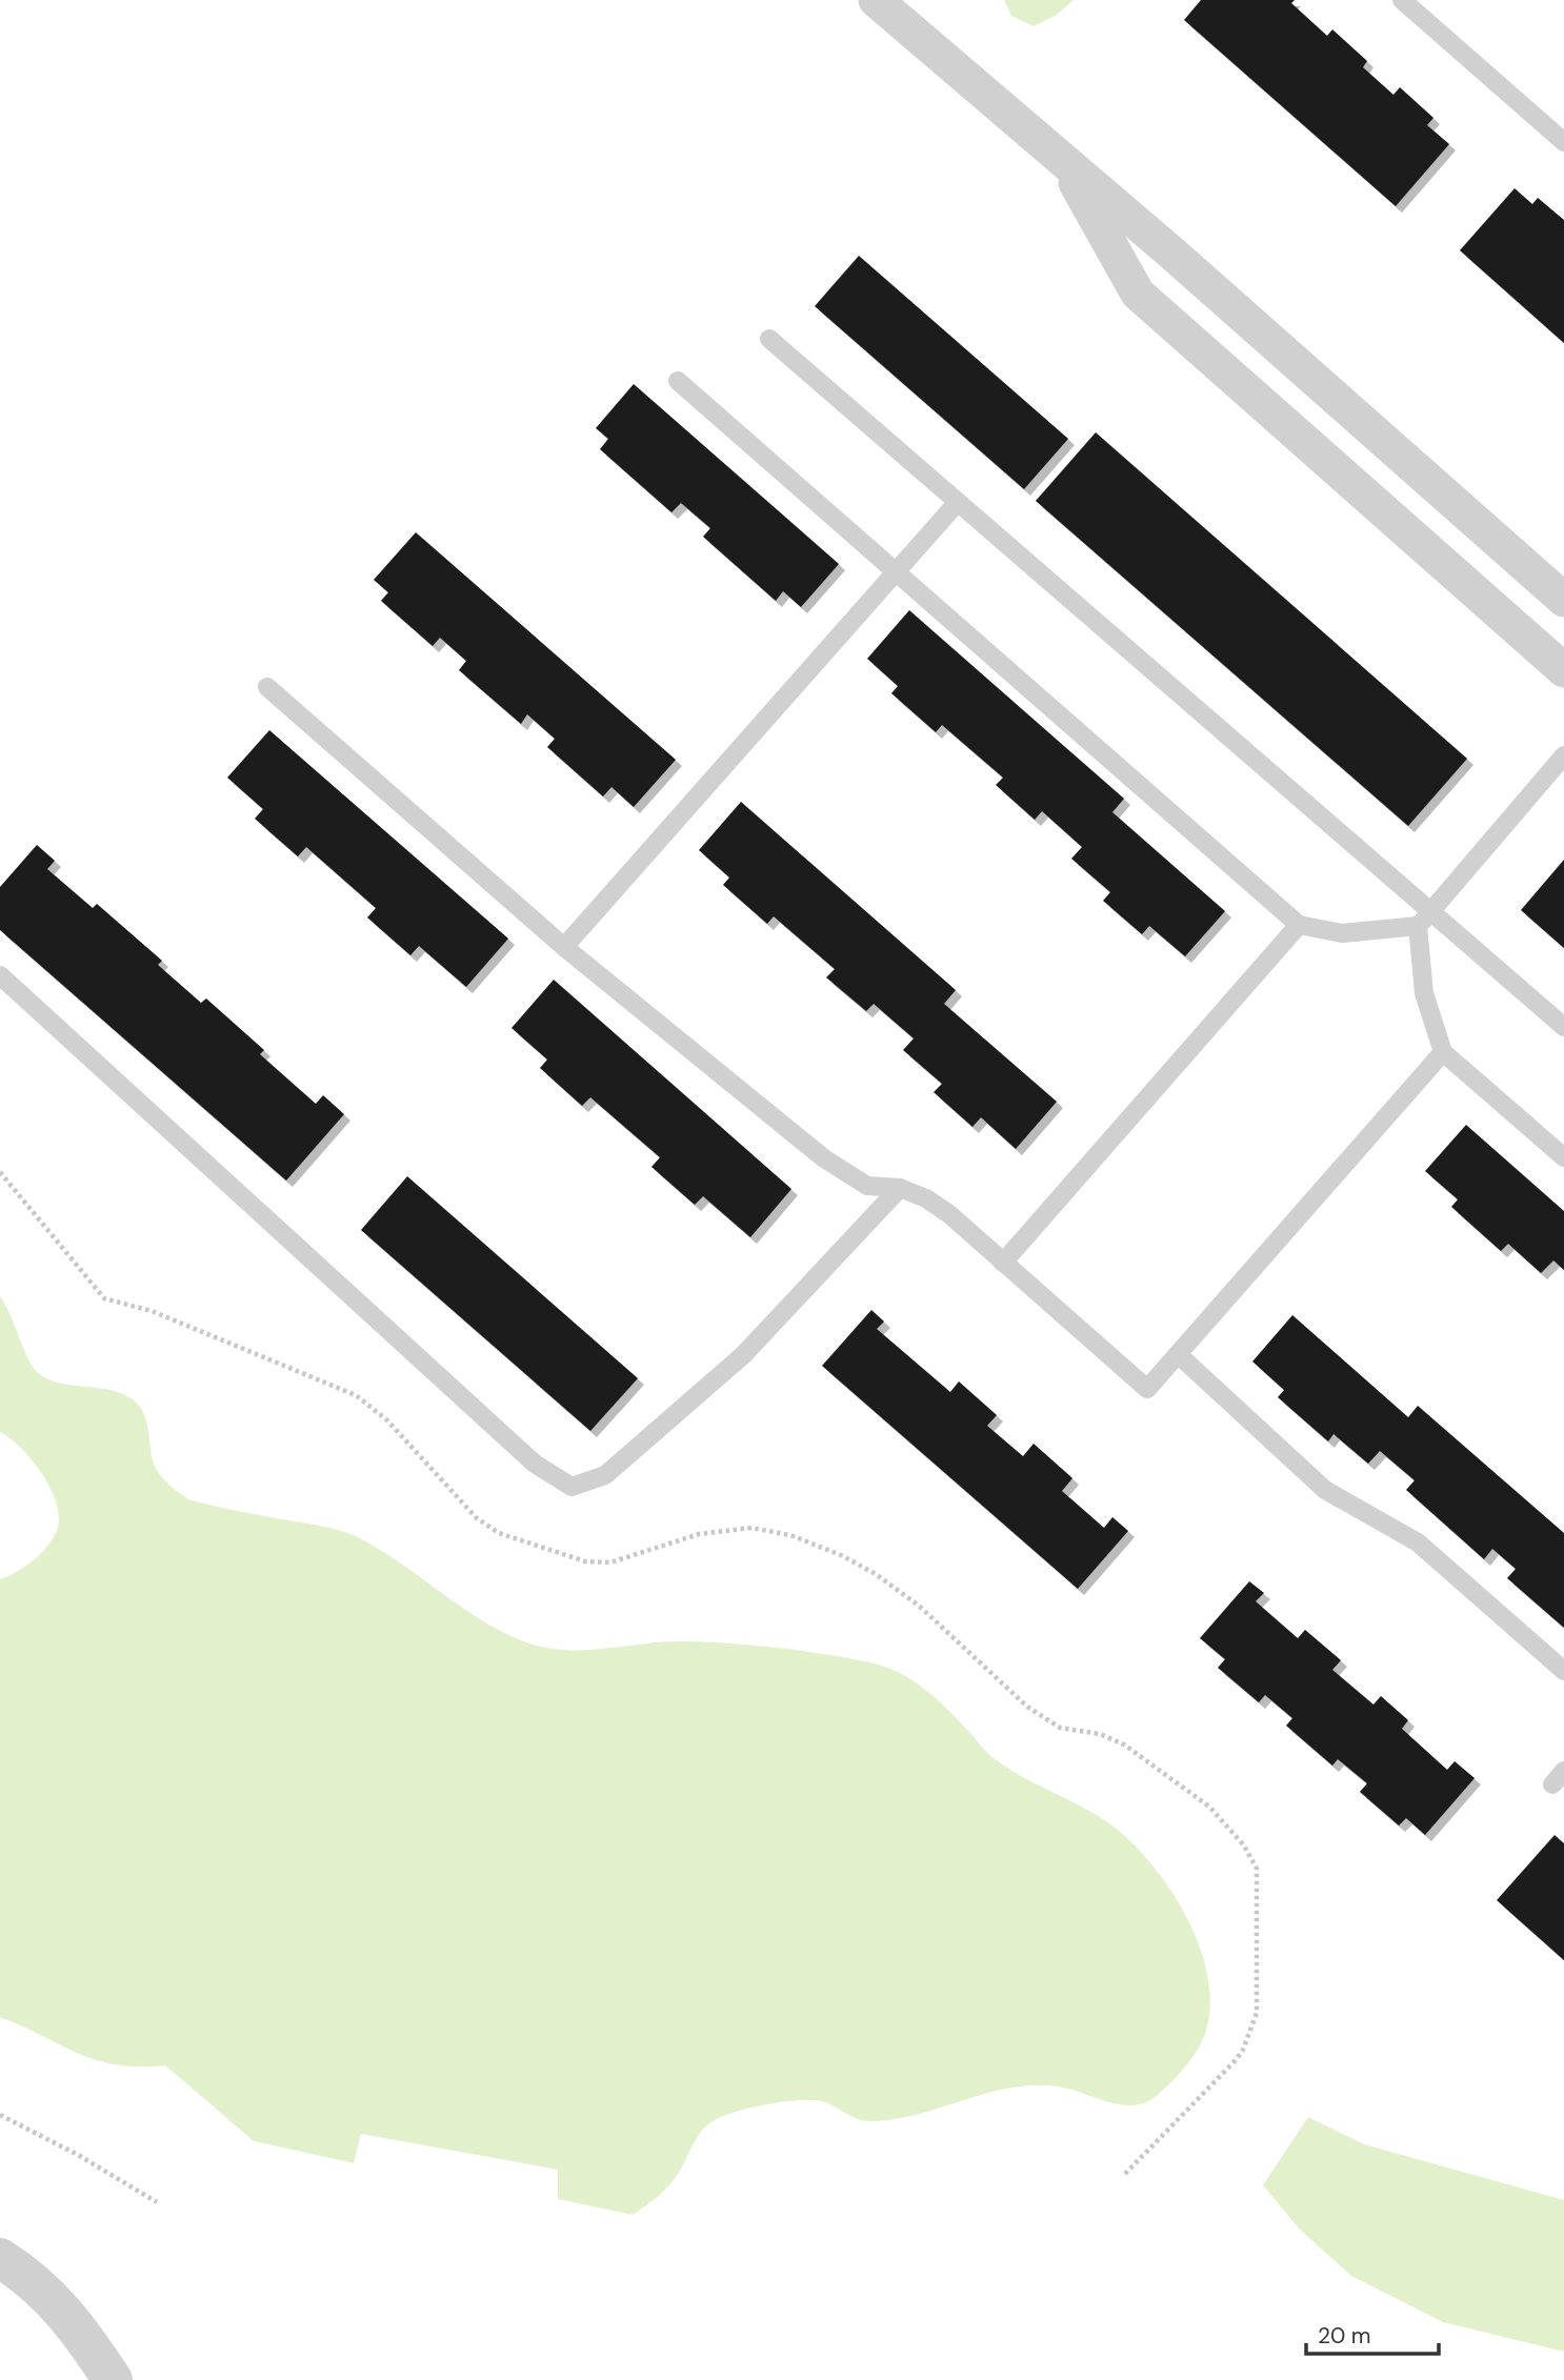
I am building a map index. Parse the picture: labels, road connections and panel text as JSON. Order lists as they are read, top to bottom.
{
  "scale_bar": "20 m"
}
